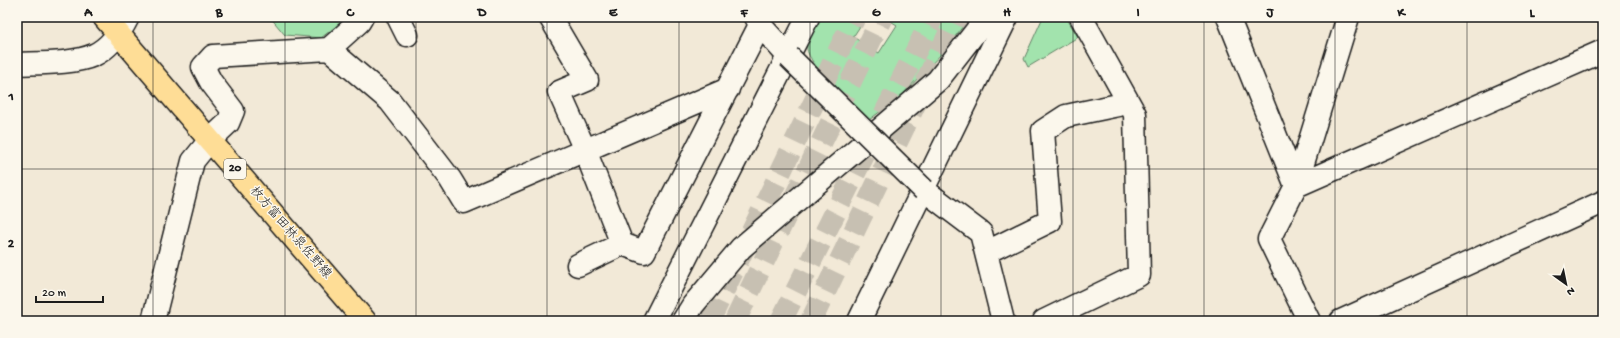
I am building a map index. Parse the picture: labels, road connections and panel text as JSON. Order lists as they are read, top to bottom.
{
  "streets": {
    "main road": ["20", "枚方富田林泉佐野線"]
  },
  "scale_bar": "20 m",
  "north": "bottom right",
  "grid": {
    "columns": [
      "A",
      "B",
      "C",
      "D",
      "E",
      "F",
      "G",
      "H",
      "I",
      "J",
      "K",
      "L"
    ],
    "rows": ["1", "2"]
  }
}
